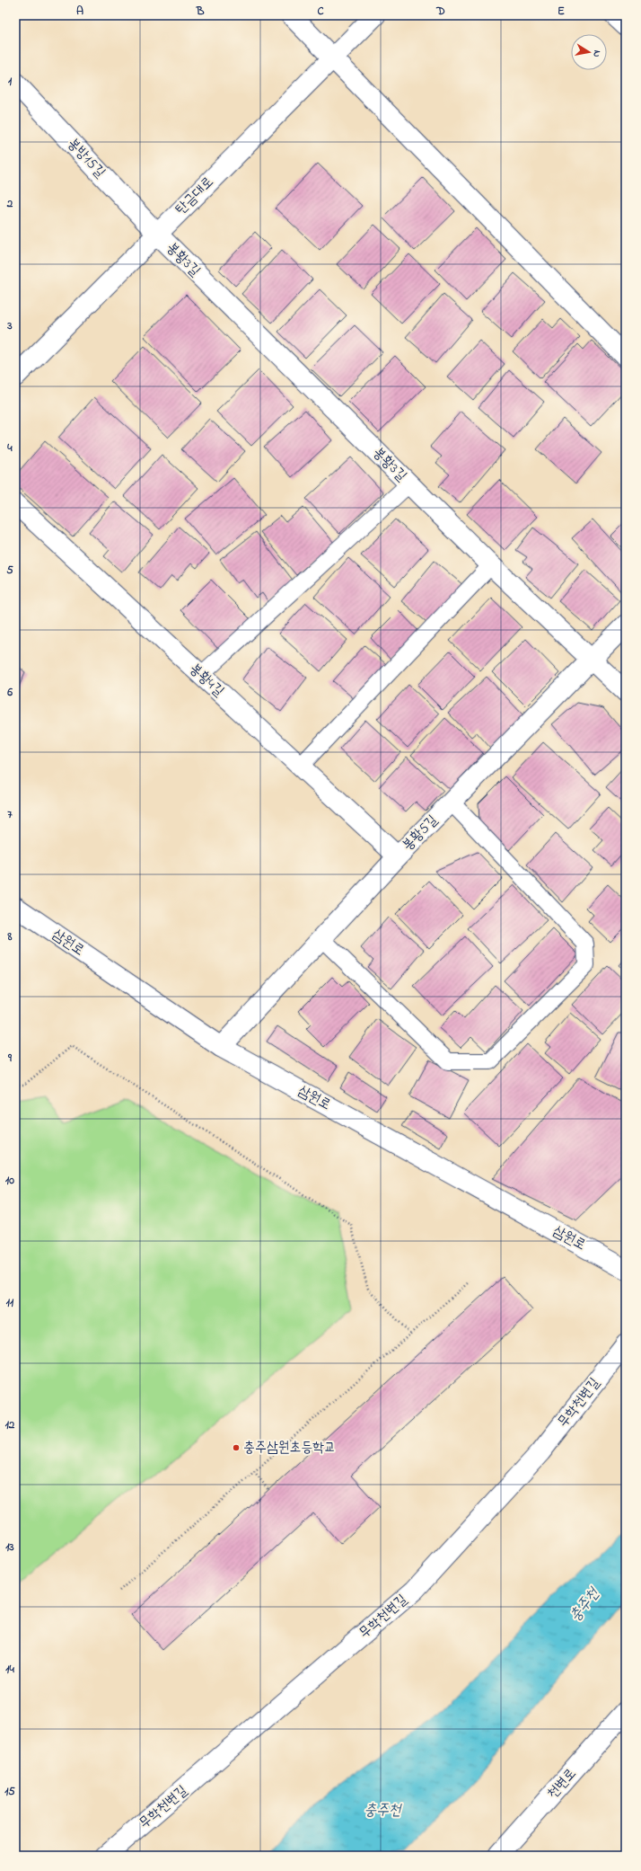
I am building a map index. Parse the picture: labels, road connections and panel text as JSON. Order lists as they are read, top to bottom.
{
  "streets": {
    "street": [
      "봉방15길",
      "탄금대로",
      "봉황3길",
      "봉황4길",
      "봉황5길",
      "삼원로",
      "무학천변길",
      "천변로"
    ]
  },
  "crossings": [
    ["봉방15길", "탄금대로"],
    ["봉방15길", "봉황3길"],
    ["탄금대로", "봉황3길"],
    ["봉황3길", "봉황5길"],
    ["봉황4길", "봉황5길"],
    ["봉황5길", "삼원로"]
  ],
  "water": ["충주천"],
  "places": ["충주삼원초등학교"],
  "north": "right",
  "grid": {
    "columns": [
      "A",
      "B",
      "C",
      "D",
      "E"
    ],
    "rows": [
      "1",
      "2",
      "3",
      "4",
      "5",
      "6",
      "7",
      "8",
      "9",
      "10",
      "11",
      "12",
      "13",
      "14",
      "15"
    ]
  }
}
